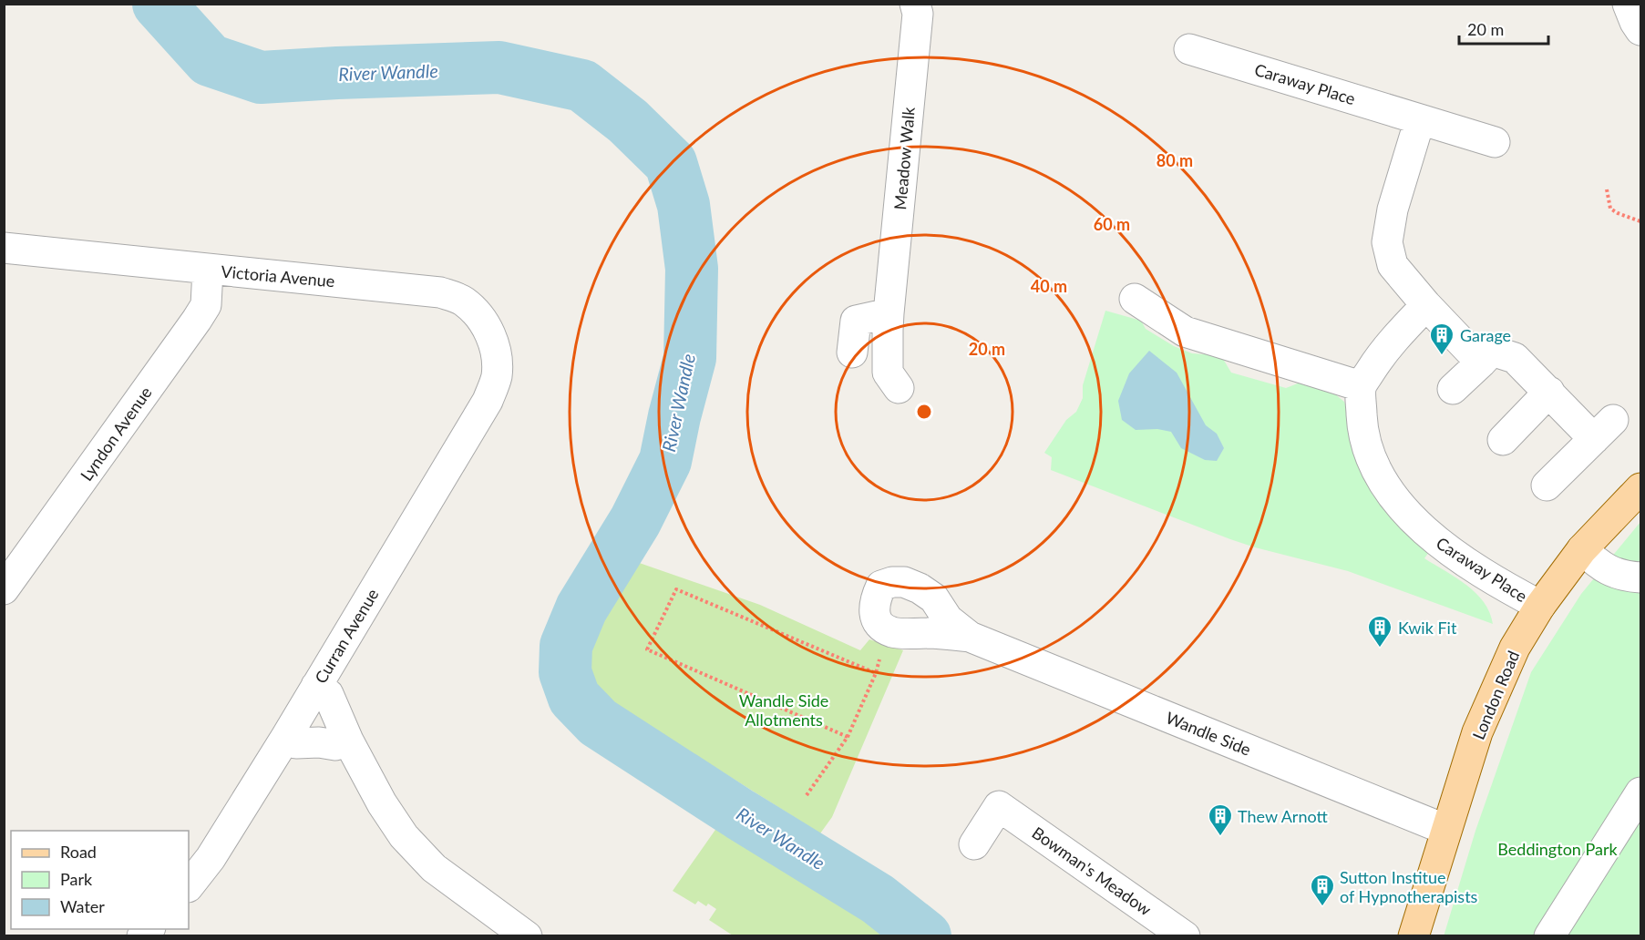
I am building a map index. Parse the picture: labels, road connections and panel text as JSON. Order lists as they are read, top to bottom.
{
  "streets": {
    "main road": ["London Road"],
    "street": [
      "Caraway Place",
      "Meadow Walk",
      "Victoria Avenue",
      "Lyndon Avenue",
      "Curran Avenue",
      "Wandle Side",
      "Bowman's Meadow"
    ]
  },
  "crossings": [
    ["Caraway Place", "London Road"],
    ["Victoria Avenue", "Lyndon Avenue"],
    ["Victoria Avenue", "Curran Avenue"],
    ["London Road", "Wandle Side"]
  ],
  "water": ["River Wandle"],
  "parks": ["Wandle Side Allotments", "Beddington Park"],
  "places": {
    "building": [
      "Garage",
      "Kwik Fit",
      "Thew Arnott",
      "Sutton Institue of Hypnotherapists"
    ]
  },
  "legend": ["Road", "Park", "Water"],
  "scale_bar": "20 m",
  "rings": [
    "80 m",
    "60 m",
    "40 m",
    "20 m"
  ]
}
